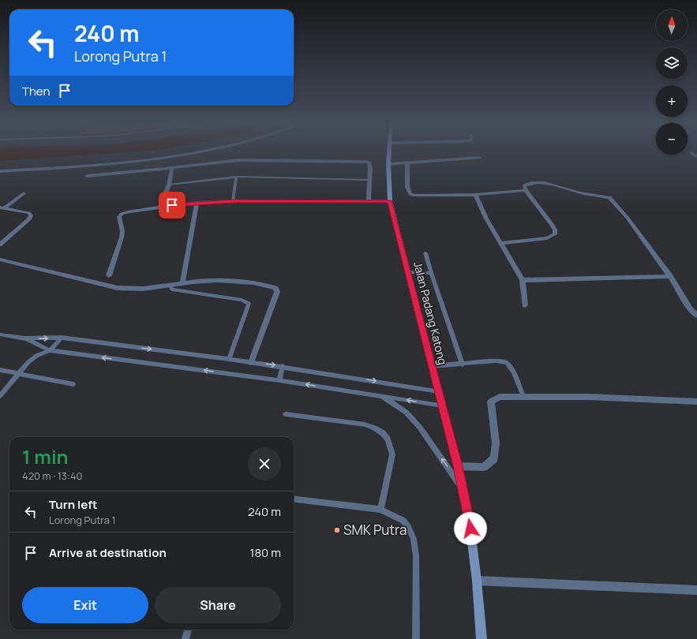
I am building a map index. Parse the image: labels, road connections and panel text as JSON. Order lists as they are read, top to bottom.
{
  "streets": {
    "street": ["Jalan Padang Katong"]
  },
  "places": ["SMK Putra"],
  "north": "top",
  "page": {
    "map_buttons": ["+", "−"],
    "turn": ["240 m", "Lorong Putra 1"],
    "then": "Then",
    "heading": ["1 min", "420 m · 13:40"],
    "list": [
      {
        "name": "Turn left",
        "note": "Lorong Putra 1",
        "value": "240 m"
      },
      {
        "name": "Arrive at destination",
        "value": "180 m"
      }
    ],
    "buttons": ["Exit", "Share"]
  }
}
